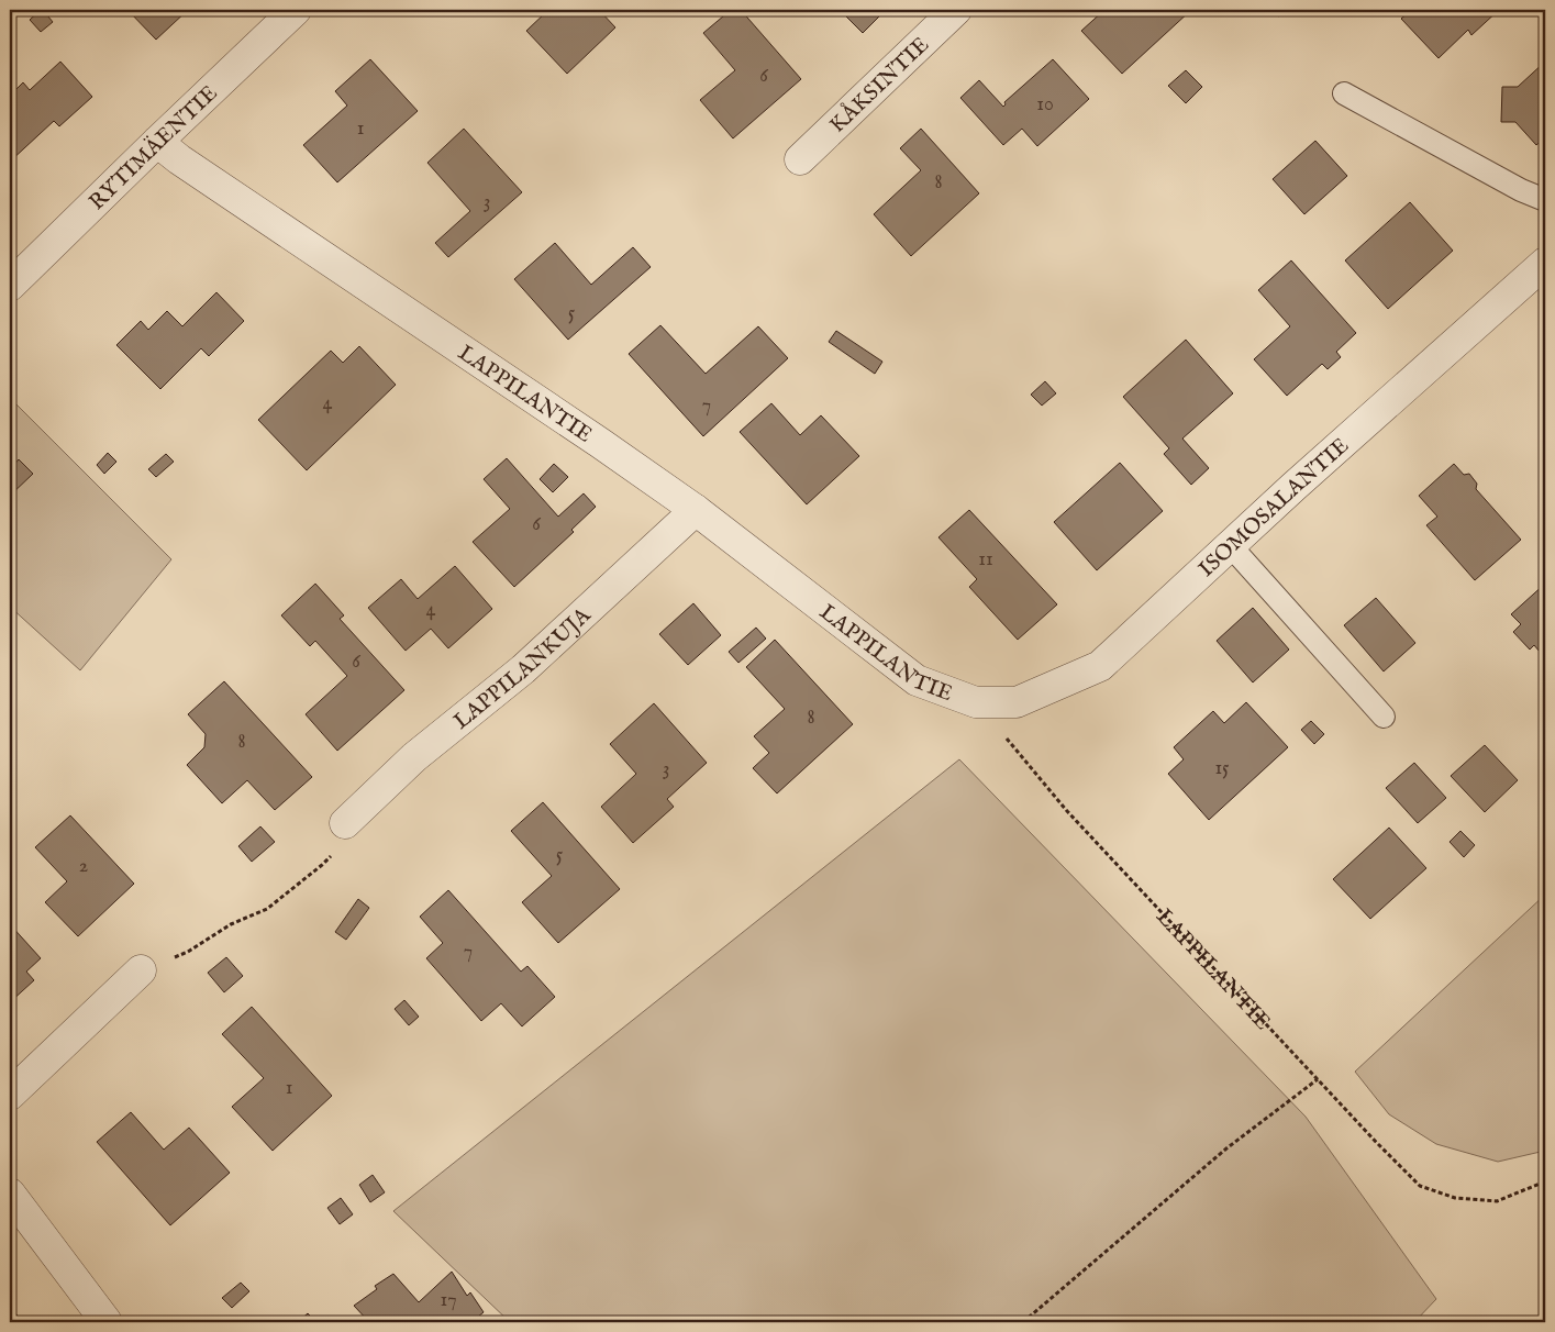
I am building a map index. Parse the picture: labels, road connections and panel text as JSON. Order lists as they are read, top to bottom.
{
  "streets": {
    "street": [
      "KÅKSINTIE",
      "RYTIMÄENTIE",
      "LAPPILANTIE",
      "ISOMOSALANTIE",
      "LAPPILANKUJA"
    ]
  },
  "crossings": [
    ["RYTIMÄENTIE", "LAPPILANTIE"],
    ["LAPPILANTIE", "ISOMOSALANTIE"],
    ["LAPPILANTIE", "LAPPILANKUJA"]
  ],
  "house_numbers": [
    "6",
    "10",
    "1",
    "8",
    "3",
    "5",
    "4",
    "7",
    "6",
    "11",
    "4",
    "6",
    "8",
    "8",
    "15",
    "3",
    "5",
    "2",
    "7",
    "1",
    "17"
  ]
}
